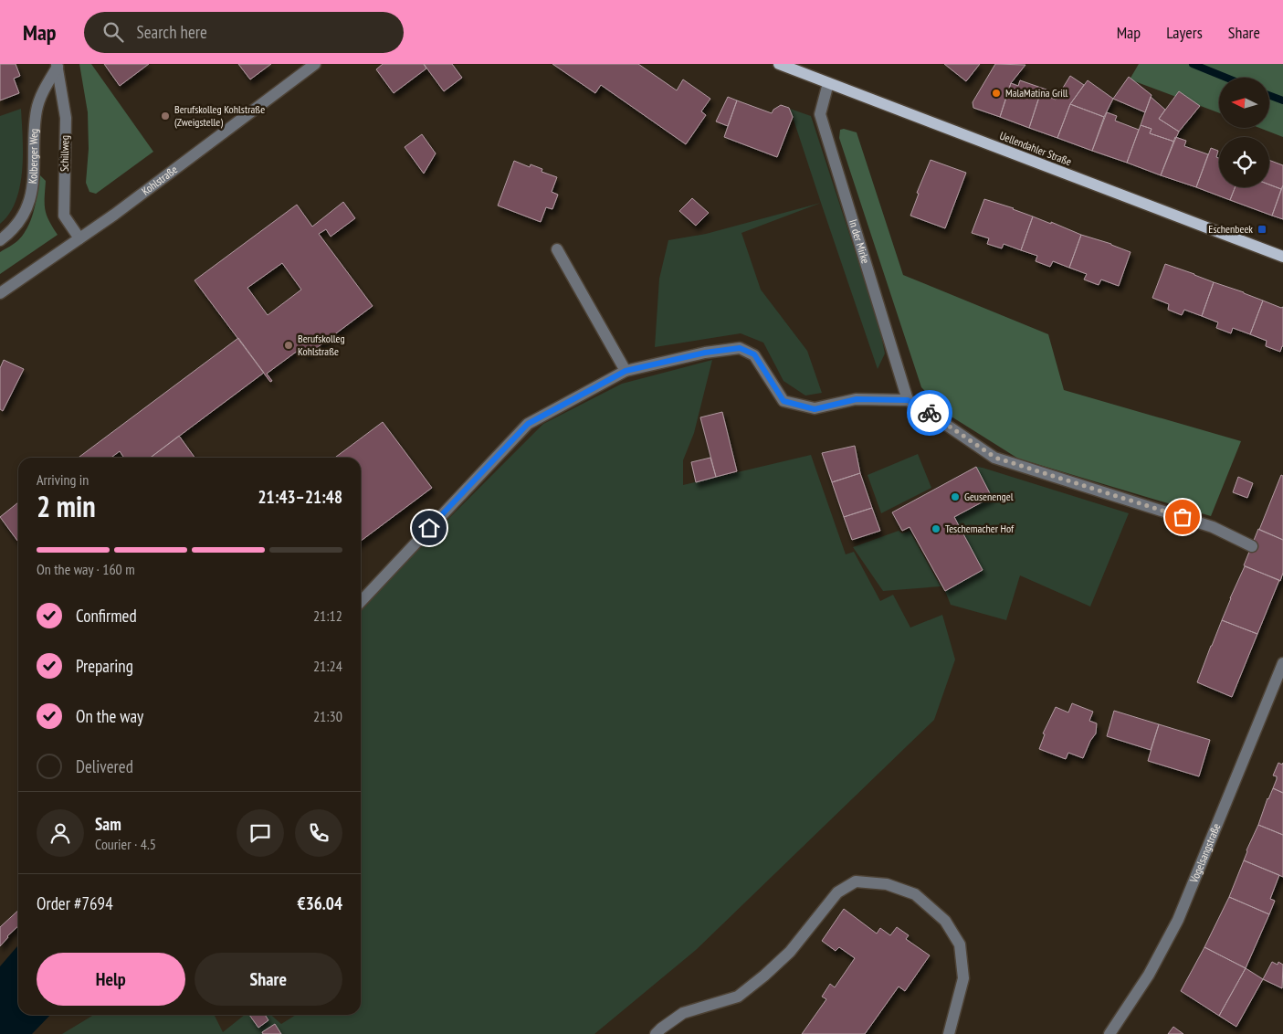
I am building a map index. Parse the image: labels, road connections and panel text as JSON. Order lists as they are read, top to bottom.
{
  "streets": {
    "main road": ["Uellendahler Straße"],
    "street": [
      "Schillweg",
      "Kolberger Weg",
      "Kohlstraße",
      "In der Mirke",
      "Vogelsangstraße"
    ]
  },
  "crossings": [
    ["Uellendahler Straße", "In der Mirke"],
    ["Schillweg", "Kolberger Weg"],
    ["Schillweg", "Kohlstraße"]
  ],
  "places": {
    "other": [
      "MalaMatina Grill",
      "Berufskolleg Kohlstraße (Zweigstelle)",
      "Berufskolleg Kohlstraße",
      "Geusenengel",
      "Teschemacher Hof"
    ],
    "transit": ["Eschenbeek"]
  },
  "north": "left",
  "page": {
    "header": "Map",
    "search": "Search here",
    "nav": ["Map", "Layers", "Share"],
    "heading": ["2 min", "Arriving in", "21:43–21:48"],
    "panel": [
      "Sam",
      "Courier · 4.5",
      "Order #7694",
      "€36.04"
    ],
    "bar": "On the way · 160 m",
    "list": [
      ["Confirmed", "21:12"],
      ["Preparing", "21:24"],
      ["On the way", "21:30"],
      "Delivered"
    ],
    "buttons": ["Help", "Share"]
  }
}
